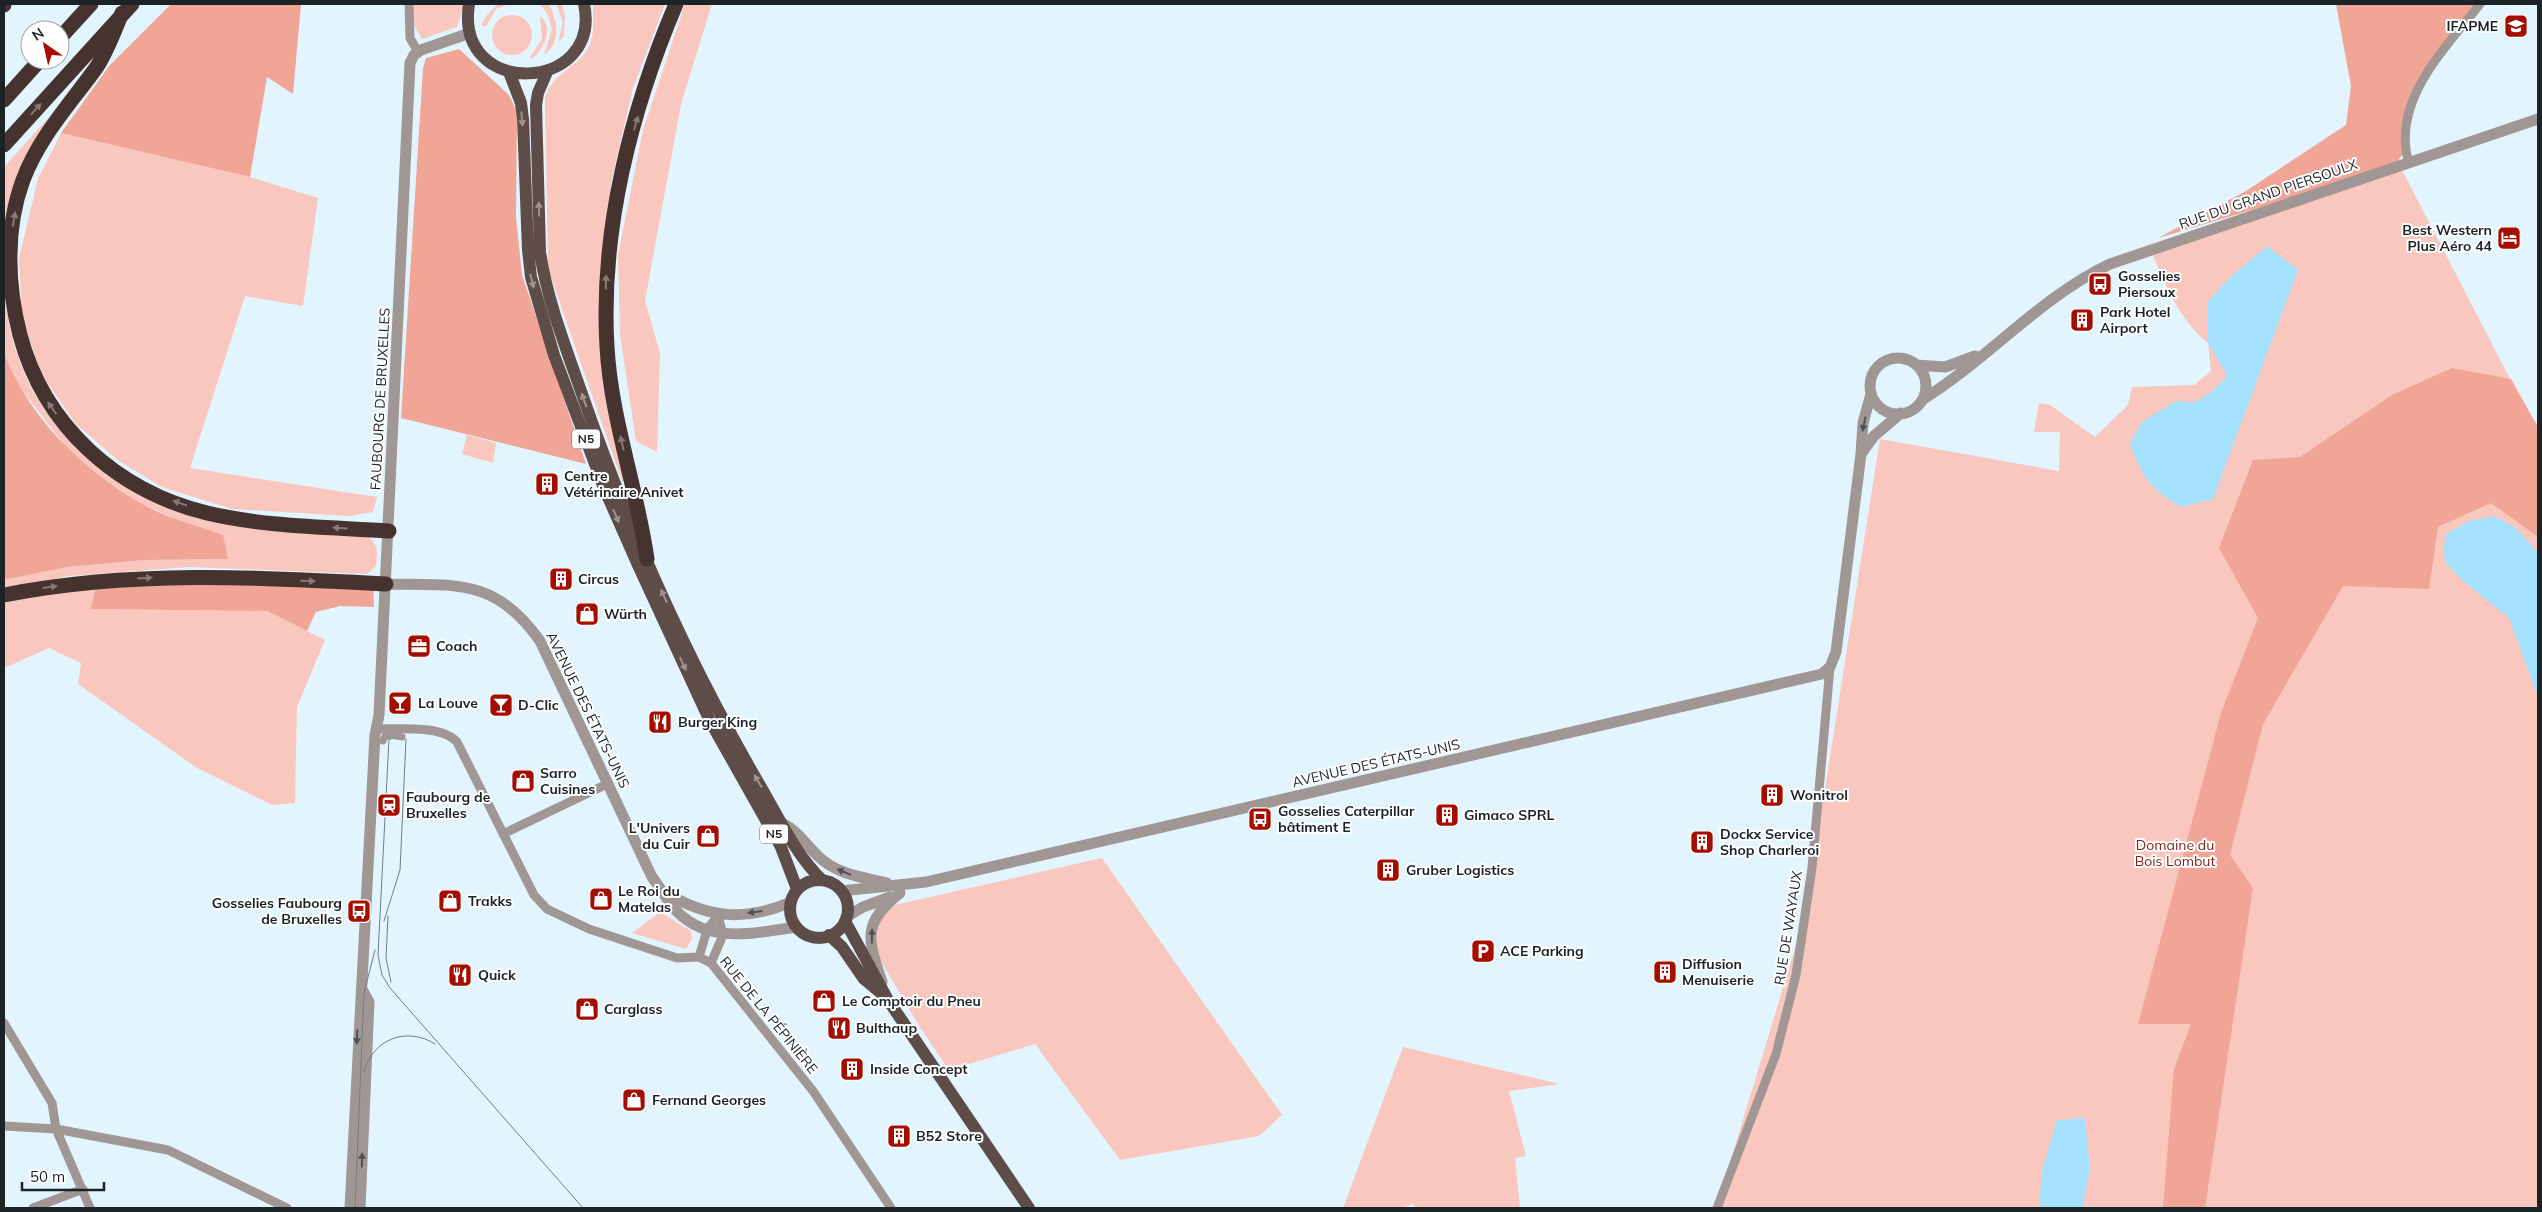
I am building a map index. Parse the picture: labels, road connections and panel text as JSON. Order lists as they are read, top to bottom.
{
  "streets": {
    "main road": ["N5"],
    "street": [
      "RUE DU GRAND PIERSOULX",
      "FAUBOURG DE BRUXELLES",
      "AVENUE DES ÉTATS-UNIS",
      "RUE DE WAYAUX",
      "RUE DE LA PÉPINIÈRE"
    ]
  },
  "crossings": [
    ["FAUBOURG DE BRUXELLES", "AVENUE DES ÉTATS-UNIS"],
    ["FAUBOURG DE BRUXELLES", "RUE DE LA PÉPINIÈRE"],
    ["N5", "AVENUE DES ÉTATS-UNIS"],
    ["AVENUE DES ÉTATS-UNIS", "RUE DE WAYAUX"]
  ],
  "parks": ["Domaine du Bois Lombut"],
  "places": {
    "school or university": ["IFAPME"],
    "hotel": ["Best Western Plus Aéro 44"],
    "bus stop": ["Gosselies Piersoux", "Gosselies Caterpillar bâtiment E", "Gosselies Faubourg de Bruxelles"],
    "building": [
      "Park Hotel Airport",
      "Centre Vétérinaire Anivet",
      "Circus",
      "Wonitrol",
      "Gimaco SPRL",
      "Dockx Service Shop Charleroi",
      "Gruber Logistics",
      "Diffusion Menuiserie",
      "Inside Concept",
      "B52 Store"
    ],
    "shop": [
      "Würth",
      "Sarro Cuisines",
      "L'Univers du Cuir",
      "Le Roi du Matelas",
      "Trakks",
      "Le Comptoir du Pneu",
      "Carglass",
      "Fernand Georges"
    ],
    "office": ["Coach"],
    "bar": ["La Louve", "D-Clic"],
    "restaurant": ["Burger King", "Quick", "Bulthaup"],
    "station": ["Faubourg de Bruxelles"],
    "parking": ["ACE Parking"]
  },
  "scale_bar": "50 m",
  "north": "top left"
}
